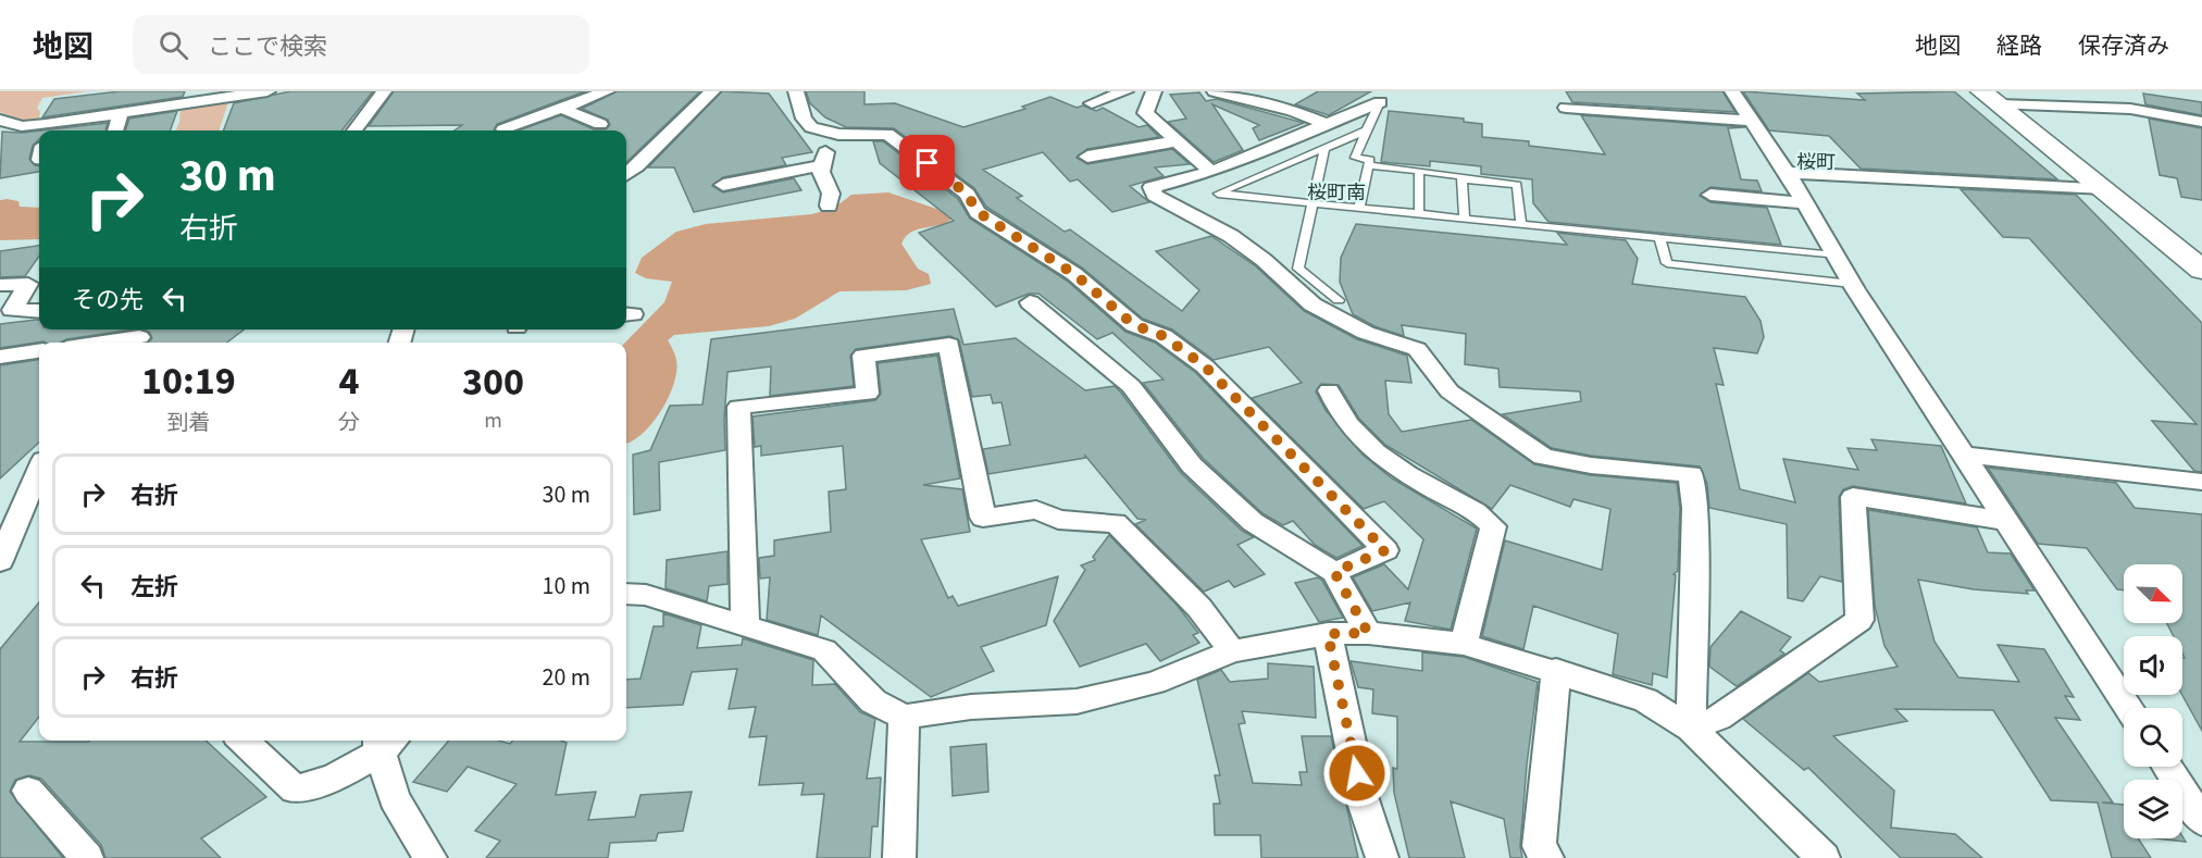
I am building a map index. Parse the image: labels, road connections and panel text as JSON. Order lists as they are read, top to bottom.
{
  "districts": ["桜町", "桜町南"],
  "north": "bottom right",
  "page": {
    "header": "地図",
    "search": "ここで検索",
    "nav": ["地図", "経路", "保存済み"],
    "turn": ["30 m", "右折"],
    "then": "その先",
    "eta": [
      "10:19",
      "到着",
      "4",
      "分",
      "300",
      "m"
    ],
    "list": [
      {
        "name": "右折",
        "value": "30 m"
      },
      {
        "name": "左折",
        "value": "10 m"
      },
      {
        "name": "右折",
        "value": "20 m"
      }
    ]
  }
}
